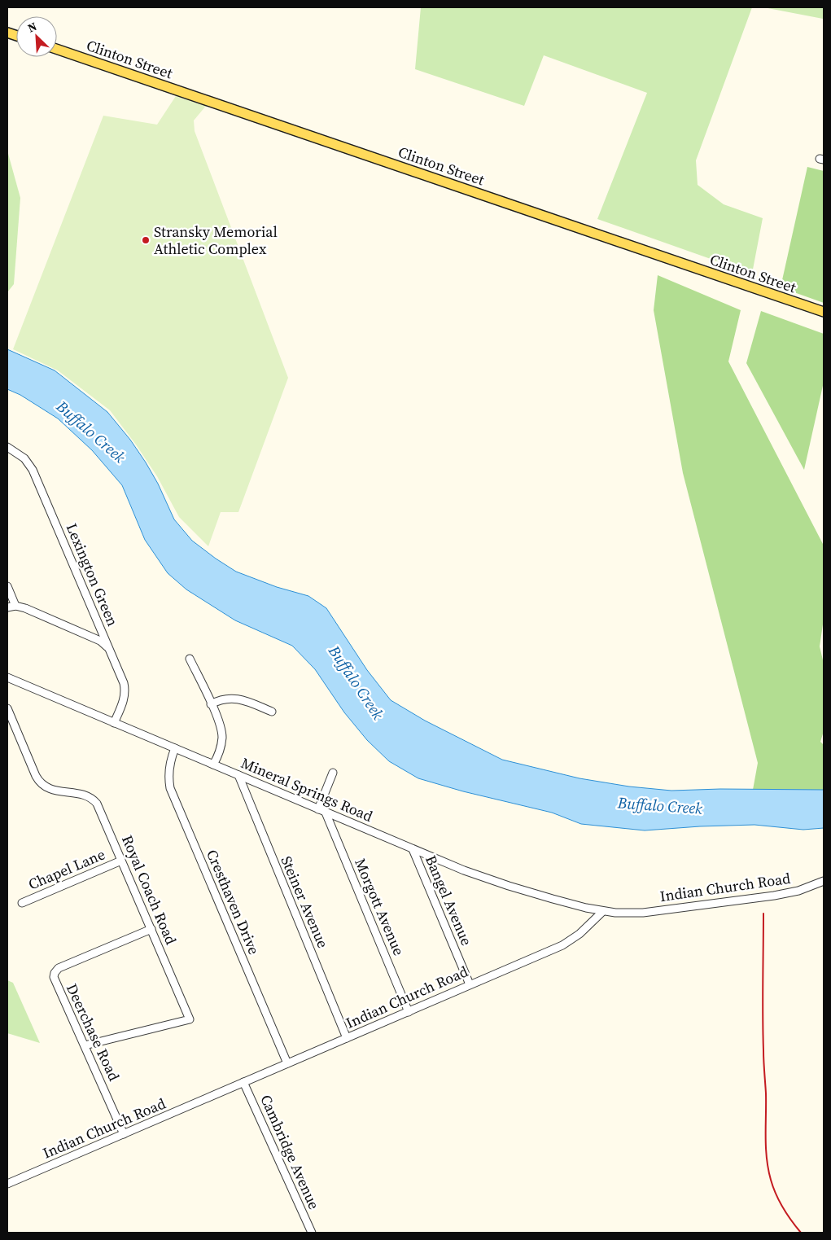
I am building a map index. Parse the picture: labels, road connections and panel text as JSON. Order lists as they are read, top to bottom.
{
  "streets": {
    "main road": ["Clinton Street"],
    "street": [
      "Lexington Green",
      "Mineral Springs Road",
      "Chapel Lane",
      "Indian Church Road",
      "Royal Coach Road",
      "Bangel Avenue",
      "Cresthaven Drive",
      "Steiner Avenue",
      "Morgott Avenue",
      "Deerchase Road",
      "Cambridge Avenue"
    ]
  },
  "crossings": [
    ["Lexington Green", "Mineral Springs Road"],
    ["Mineral Springs Road", "Indian Church Road"],
    ["Mineral Springs Road", "Bangel Avenue"],
    ["Mineral Springs Road", "Cresthaven Drive"],
    ["Mineral Springs Road", "Steiner Avenue"],
    ["Mineral Springs Road", "Morgott Avenue"],
    ["Chapel Lane", "Royal Coach Road"],
    ["Indian Church Road", "Bangel Avenue"],
    ["Indian Church Road", "Cresthaven Drive"],
    ["Indian Church Road", "Steiner Avenue"],
    ["Indian Church Road", "Morgott Avenue"],
    ["Indian Church Road", "Deerchase Road"],
    ["Indian Church Road", "Cambridge Avenue"],
    ["Royal Coach Road", "Deerchase Road"]
  ],
  "water": ["Buffalo Creek"],
  "places": ["Stransky Memorial Athletic Complex"],
  "north": "top left"
}
